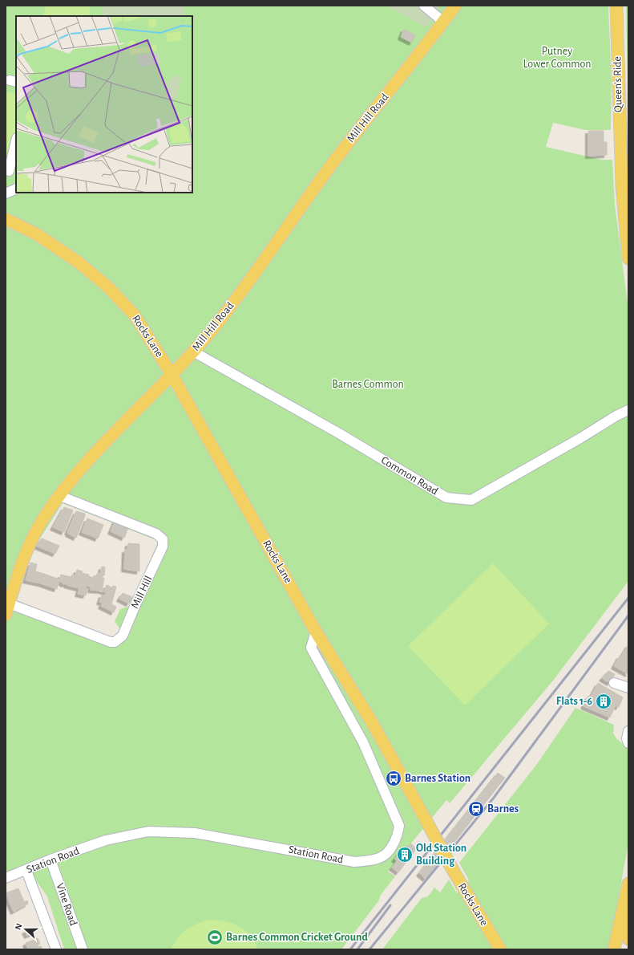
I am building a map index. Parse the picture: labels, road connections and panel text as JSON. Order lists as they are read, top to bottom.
{
  "streets": {
    "main road": ["Queen's Ride", "Mill Hill Road", "Rocks Lane"],
    "street": [
      "Common Road",
      "Mill Hill",
      "Station Road",
      "Vine Road"
    ]
  },
  "crossings": [
    ["Mill Hill Road", "Rocks Lane"],
    ["Mill Hill Road", "Common Road"],
    ["Mill Hill Road", "Mill Hill"],
    ["Rocks Lane", "Station Road"],
    ["Station Road", "Vine Road"]
  ],
  "parks": ["Putney Lower Common", "Barnes Common"],
  "places": {
    "building": ["Flats 1-6", "Old Station Building"],
    "bus stop": ["Barnes Station"],
    "station": ["Barnes"],
    "sports": ["Barnes Common Cricket Ground"]
  },
  "north": "left"
}
